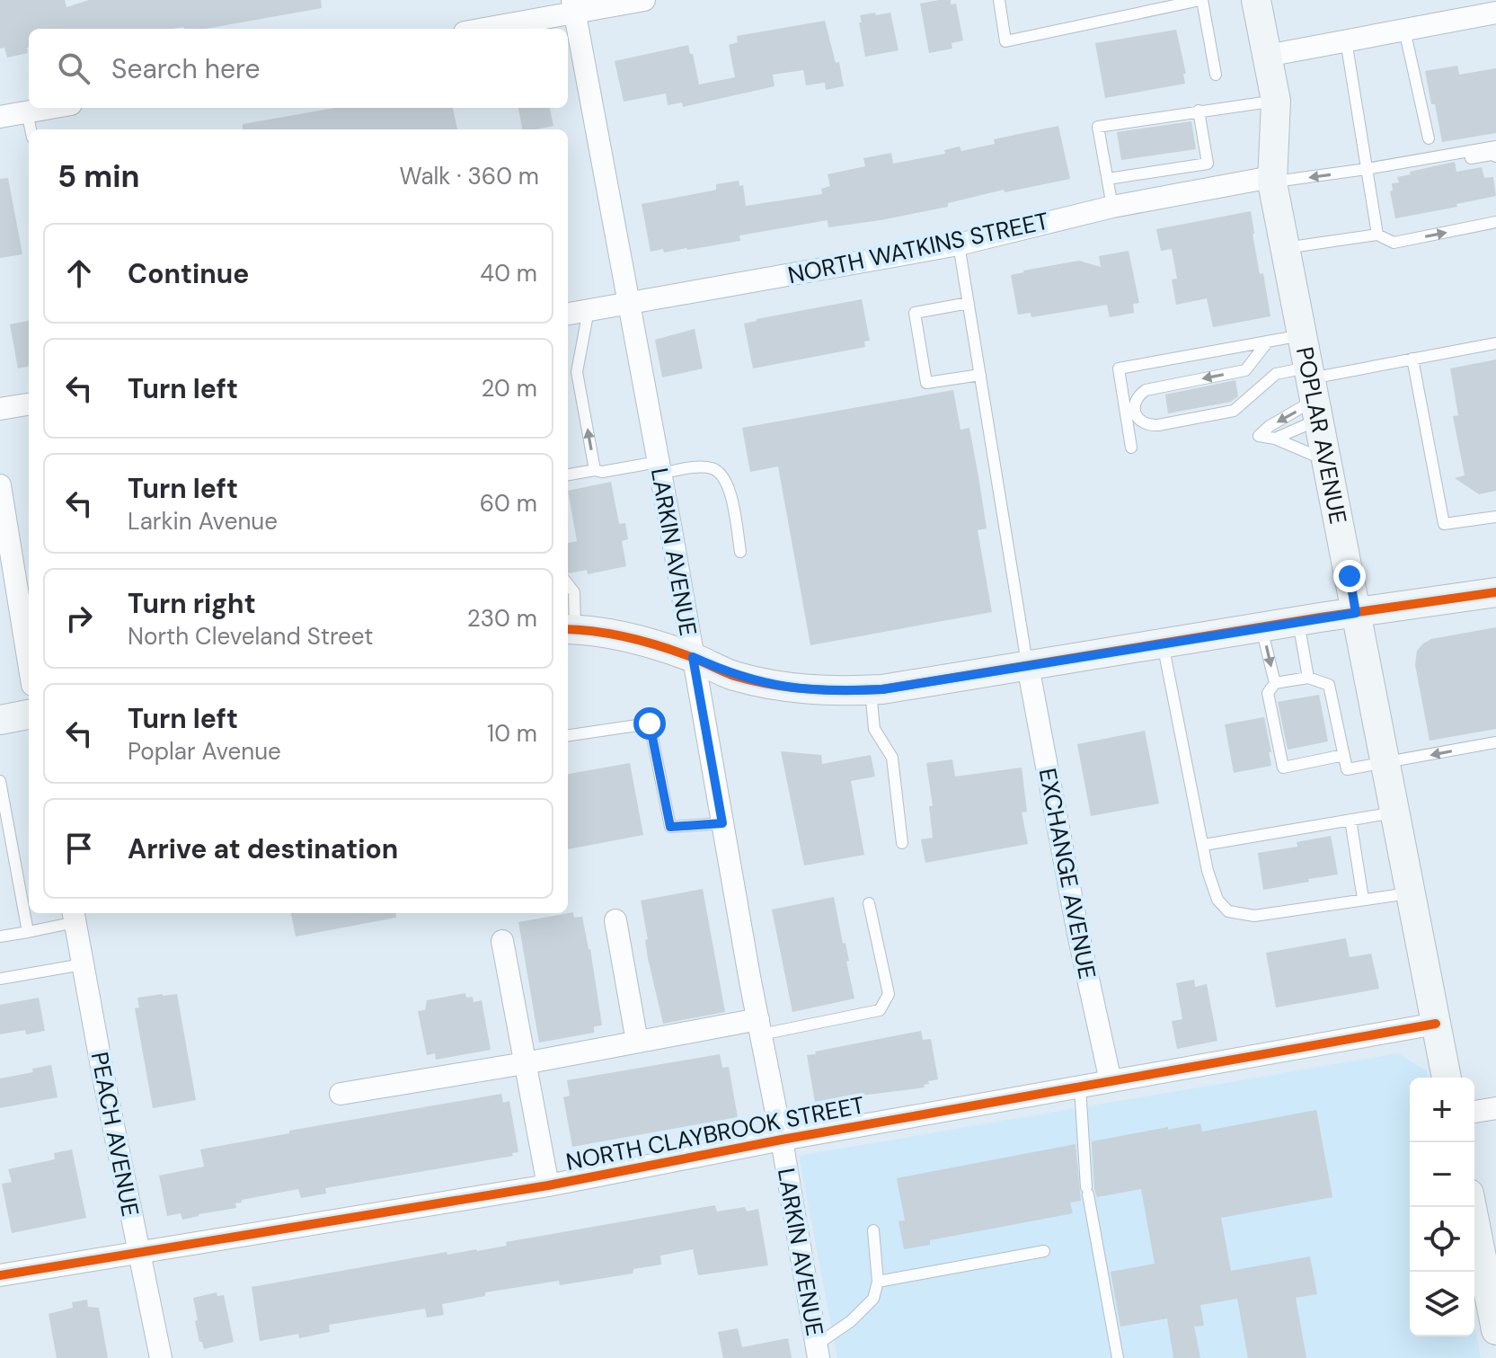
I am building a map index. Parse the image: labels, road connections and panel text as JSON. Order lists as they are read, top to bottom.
{
  "streets": {
    "main road": ["POPLAR AVENUE"],
    "street": [
      "NORTH WATKINS STREET",
      "LARKIN AVENUE",
      "EXCHANGE AVENUE",
      "NORTH CLAYBROOK STREET",
      "PEACH AVENUE"
    ]
  },
  "crossings": [
    ["NORTH WATKINS STREET", "POPLAR AVENUE"],
    ["NORTH WATKINS STREET", "LARKIN AVENUE"],
    ["POPLAR AVENUE", "NORTH CLAYBROOK STREET"],
    ["LARKIN AVENUE", "NORTH CLAYBROOK STREET"],
    ["EXCHANGE AVENUE", "NORTH CLAYBROOK STREET"],
    ["NORTH CLAYBROOK STREET", "PEACH AVENUE"]
  ],
  "page": {
    "search": "Search here",
    "heading": ["5 min", "Walk · 360 m"],
    "list": [
      ["Continue", "40 m"],
      ["Turn left", "20 m"],
      ["Turn left", "Larkin Avenue", "60 m"],
      ["Turn right", "North Cleveland Street", "230 m"],
      ["Turn left", "Poplar Avenue", "10 m"],
      "Arrive at destination"
    ],
    "map_buttons": ["+", "−"]
  }
}
